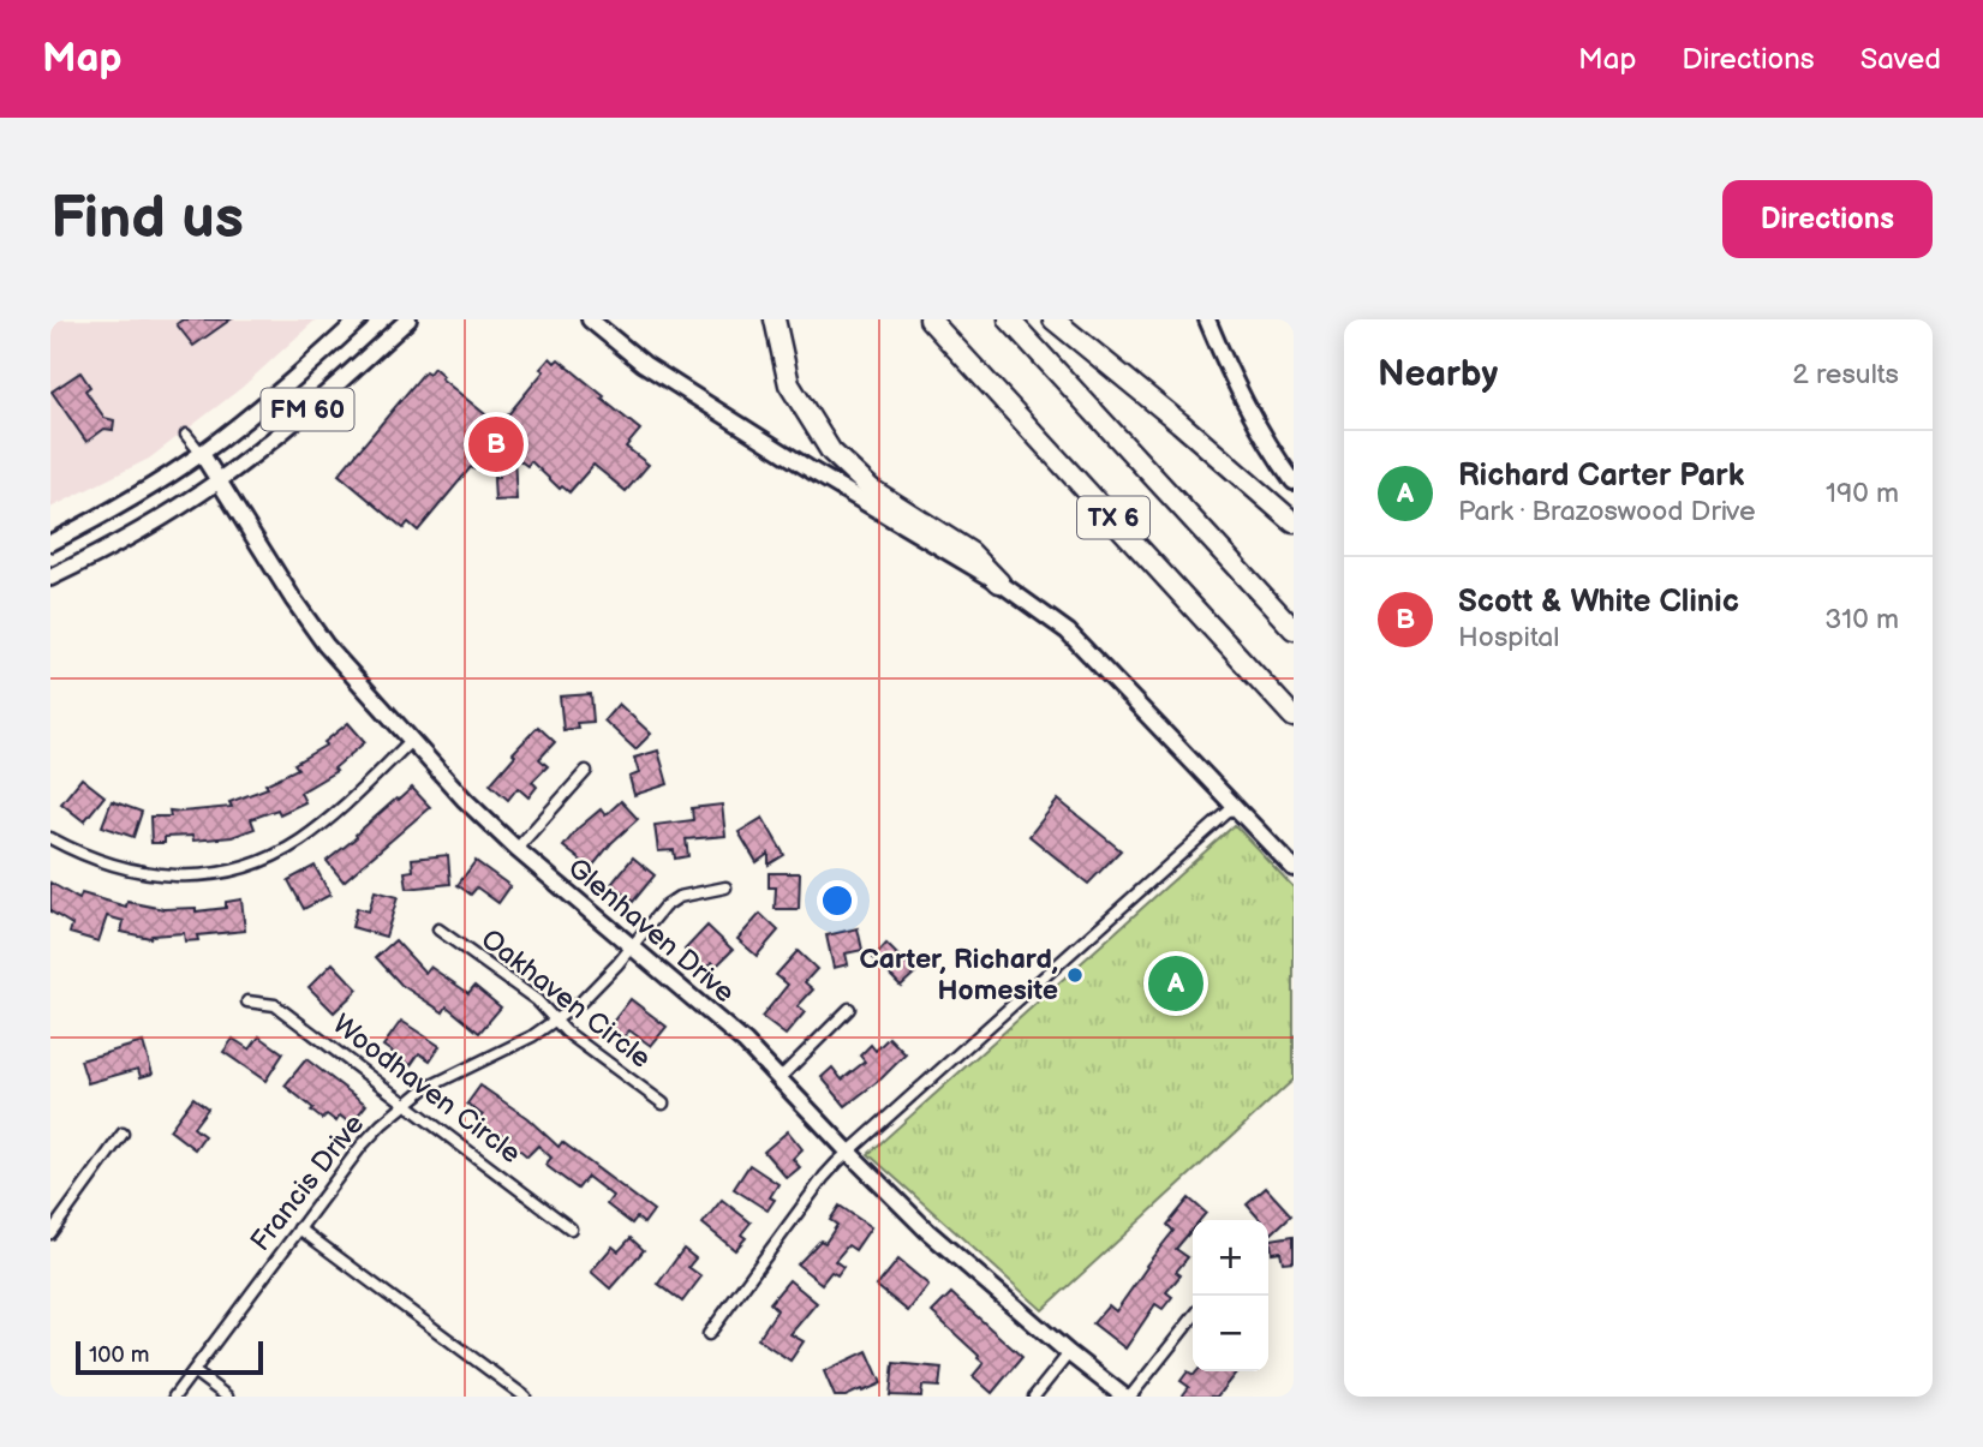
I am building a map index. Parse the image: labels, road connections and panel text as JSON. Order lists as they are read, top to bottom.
{
  "streets": {
    "highway": ["TX 6"],
    "main road": ["FM 60", "Glenhaven Drive"],
    "street": ["Oakhaven Circle", "Woodhaven Circle", "Francis Drive"]
  },
  "crossings": [
    ["FM 60", "Glenhaven Drive"],
    ["Glenhaven Drive", "Francis Drive"],
    ["Oakhaven Circle", "Francis Drive"],
    ["Woodhaven Circle", "Francis Drive"]
  ],
  "places": ["Carter, Richard, Homesite"],
  "scale_bar": "100 m",
  "page": {
    "header": "Map",
    "nav": ["Map", "Directions", "Saved"],
    "buttons": "Directions",
    "title": "Find us",
    "heading": ["Nearby", "2 results"],
    "pins": ["B", "A"],
    "list": [
      {
        "mark": "A",
        "name": "Richard Carter Park",
        "note": "Park · Brazoswood Drive",
        "value": "190 m"
      },
      {
        "mark": "B",
        "name": "Scott & White Clinic",
        "note": "Hospital",
        "value": "310 m"
      }
    ],
    "map_buttons": ["+", "−"],
    "scale": "100 m"
  }
}
